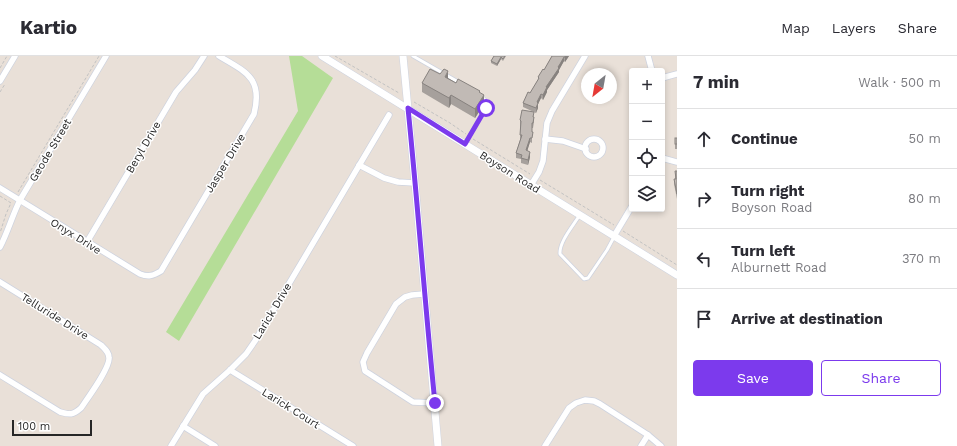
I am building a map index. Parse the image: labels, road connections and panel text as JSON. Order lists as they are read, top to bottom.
{
  "streets": {
    "street": [
      "Beryl Drive",
      "Geode Street",
      "Jasper Drive",
      "Boyson Road",
      "Onyx Drive",
      "Larick Drive",
      "Telluride Drive",
      "Larick Court"
    ]
  },
  "crossings": [
    ["Beryl Drive", "Onyx Drive"],
    ["Geode Street", "Onyx Drive"],
    ["Jasper Drive", "Onyx Drive"],
    ["Larick Drive", "Larick Court"]
  ],
  "scale_bar": "100 m",
  "north": "bottom left",
  "page": {
    "header": "Kartio",
    "nav": ["Map", "Layers", "Share"],
    "heading": ["7 min", "Walk · 500 m"],
    "map_buttons": ["+", "−"],
    "list": [
      ["Continue", "50 m"],
      ["Turn right", "Boyson Road", "80 m"],
      ["Turn left", "Alburnett Road", "370 m"],
      "Arrive at destination"
    ],
    "buttons": ["Save", "Share"],
    "scale": "100 m"
  }
}
